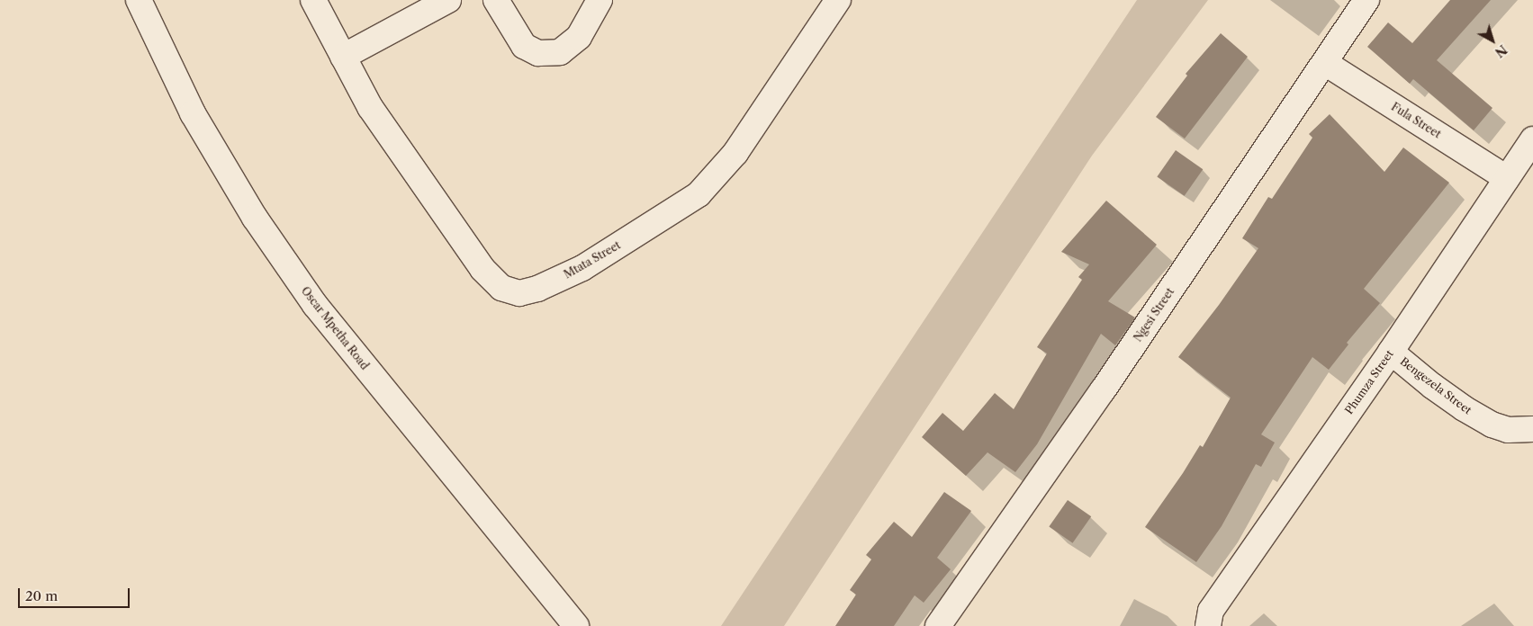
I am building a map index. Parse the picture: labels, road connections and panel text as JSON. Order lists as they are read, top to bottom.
{
  "streets": {
    "street": [
      "Fula Street",
      "Mtata Street",
      "Ngesi Street",
      "Oscar Mpetha Road",
      "Phumza Street",
      "Bengezela Street"
    ]
  },
  "crossings": [
    ["Fula Street", "Ngesi Street"],
    ["Fula Street", "Phumza Street"],
    ["Phumza Street", "Bengezela Street"]
  ],
  "scale_bar": "20 m",
  "north": "bottom right"
}
